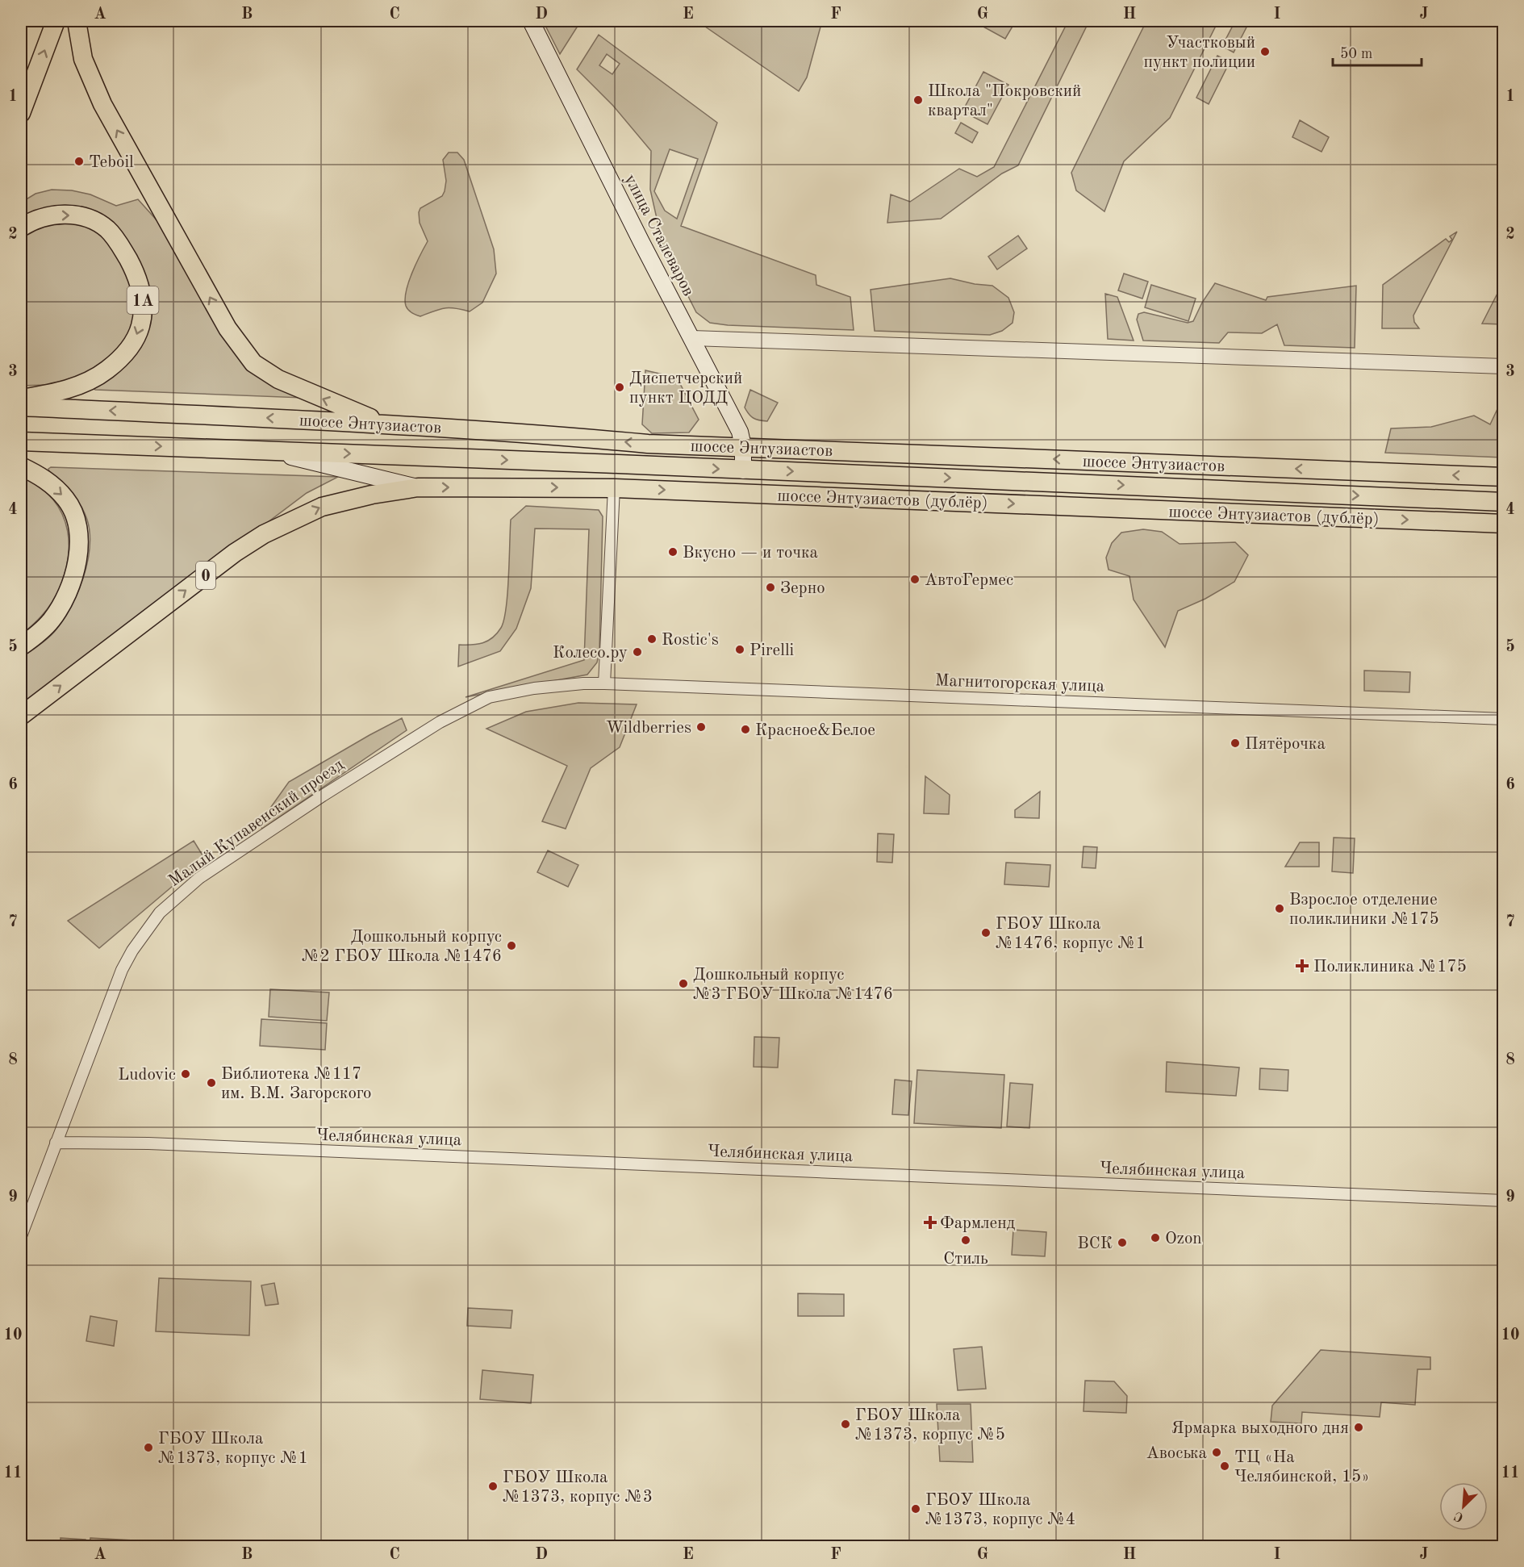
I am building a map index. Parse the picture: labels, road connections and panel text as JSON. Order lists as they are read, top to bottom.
{
  "streets": {
    "main road": [
      "улица Сталеваров",
      "1A",
      "шоссе Энтузиастов",
      "шоссе Энтузиастов (дублёр)",
      "0"
    ],
    "street": ["Магнитогорская улица", "Малый Купавенский проезд", "Челябинская улица"]
  },
  "crossings": [
    ["улица Сталеваров", "шоссе Энтузиастов"],
    ["шоссе Энтузиастов", "шоссе Энтузиастов (дублёр)"],
    ["шоссе Энтузиастов (дублёр)", "0"],
    ["Магнитогорская улица", "Малый Купавенский проезд"],
    ["Малый Купавенский проезд", "Челябинская улица"]
  ],
  "one_way": ["шоссе Энтузиастов (дублёр)"],
  "places": {
    "other": [
      "Участковый пункт полиции",
      "Школа \"Покровский квартал\"",
      "Teboil",
      "Диспетчерский пункт ЦОДД",
      "Вкусно — и точка",
      "АвтоГермес",
      "Зерно",
      "Rostic's",
      "Pirelli",
      "Колесо.ру",
      "Wildberries",
      "Красное&Белое",
      "Пятёрочка",
      "Взрослое отделение поликлиники №175",
      "ГБОУ Школа №1476, корпус №1",
      "Дошкольный корпус №2 ГБОУ Школа №1476",
      "Дошкольный корпус №3 ГБОУ Школа №1476",
      "Ludovic",
      "Библиотека №117 им. В.М. Загорского",
      "Ozon",
      "Стиль",
      "ВСК",
      "ГБОУ Школа №1373, корпус №5",
      "Ярмарка выходного дня",
      "ГБОУ Школа №1373, корпус №1",
      "Авоська",
      "ТЦ «На Челябинской, 15»",
      "ГБОУ Школа №1373, корпус №3",
      "ГБОУ Школа №1373, корпус №4"
    ],
    "health": ["Поликлиника №175", "Фармленд"]
  },
  "scale_bar": "50 m",
  "north": "bottom left",
  "grid": {
    "columns": [
      "A",
      "B",
      "C",
      "D",
      "E",
      "F",
      "G",
      "H",
      "I",
      "J"
    ],
    "rows": [
      "1",
      "2",
      "3",
      "4",
      "5",
      "6",
      "7",
      "8",
      "9",
      "10",
      "11"
    ]
  }
}
